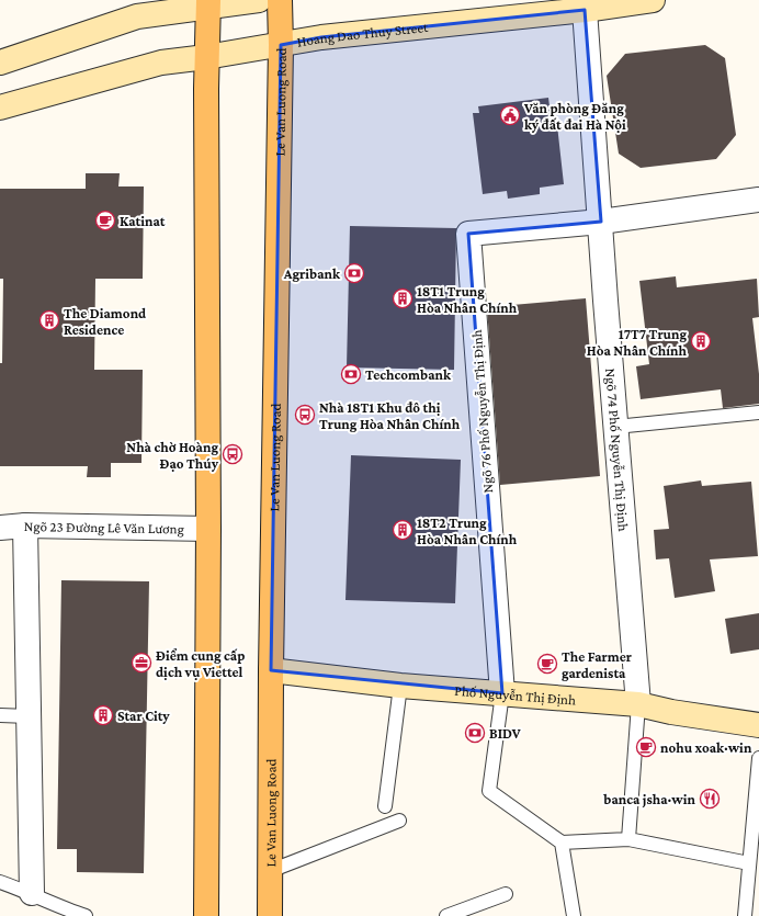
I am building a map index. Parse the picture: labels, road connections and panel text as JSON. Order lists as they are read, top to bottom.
{
  "streets": {
    "main road": ["Hoang Dao Thuy Street", "Le Van Luong Road", "Phố Nguyễn Thị Định"],
    "street": ["Ngõ 76 Phố Nguyễn Thị Định", "Ngõ 74 Phố Nguyễn Thị Định", "Ngõ 23 Đường Lê Văn Lương"]
  },
  "crossings": [
    ["Hoang Dao Thuy Street", "Le Van Luong Road"],
    ["Hoang Dao Thuy Street", "Ngõ 74 Phố Nguyễn Thị Định"],
    ["Le Van Luong Road", "Phố Nguyễn Thị Định"],
    ["Ngõ 76 Phố Nguyễn Thị Định", "Ngõ 74 Phố Nguyễn Thị Định"],
    ["Ngõ 76 Phố Nguyễn Thị Định", "Phố Nguyễn Thị Định"],
    ["Ngõ 74 Phố Nguyễn Thị Định", "Phố Nguyễn Thị Định"]
  ],
  "places": {
    "public building": ["Văn phòng Đăng ký đất đai Hà Nội"],
    "cafe": ["Katinat", "The Farmer gardenista", "nohu xoak·win"],
    "bank": ["Agribank", "Techcombank", "BIDV"],
    "building": [
      "18T1 Trung Hòa Nhân Chính",
      "The Diamond Residence",
      "17T7 Trung Hòa Nhân Chính",
      "18T2 Trung Hòa Nhân Chính",
      "Star City"
    ],
    "bus stop": ["Nhà 18T1 Khu đô thị Trung Hòa Nhân Chính", "Nhà chờ Hoàng Đạo Thúy"],
    "office": ["Điểm cung cấp dịch vụ Viettel"],
    "restaurant": ["banca jsha·win"]
  }
}
